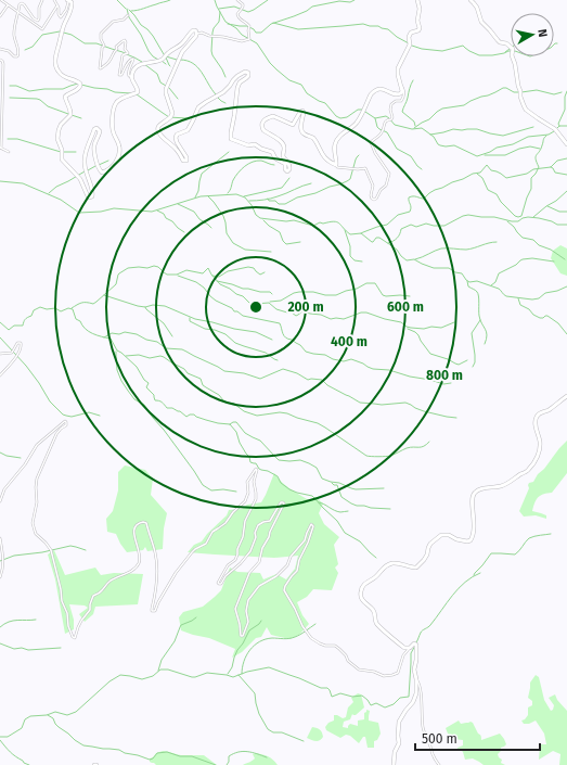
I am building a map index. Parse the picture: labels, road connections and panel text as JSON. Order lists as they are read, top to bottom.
{
  "scale_bar": "500 m",
  "north": "right",
  "rings": [
    "200 m",
    "600 m",
    "400 m",
    "800 m"
  ]
}
